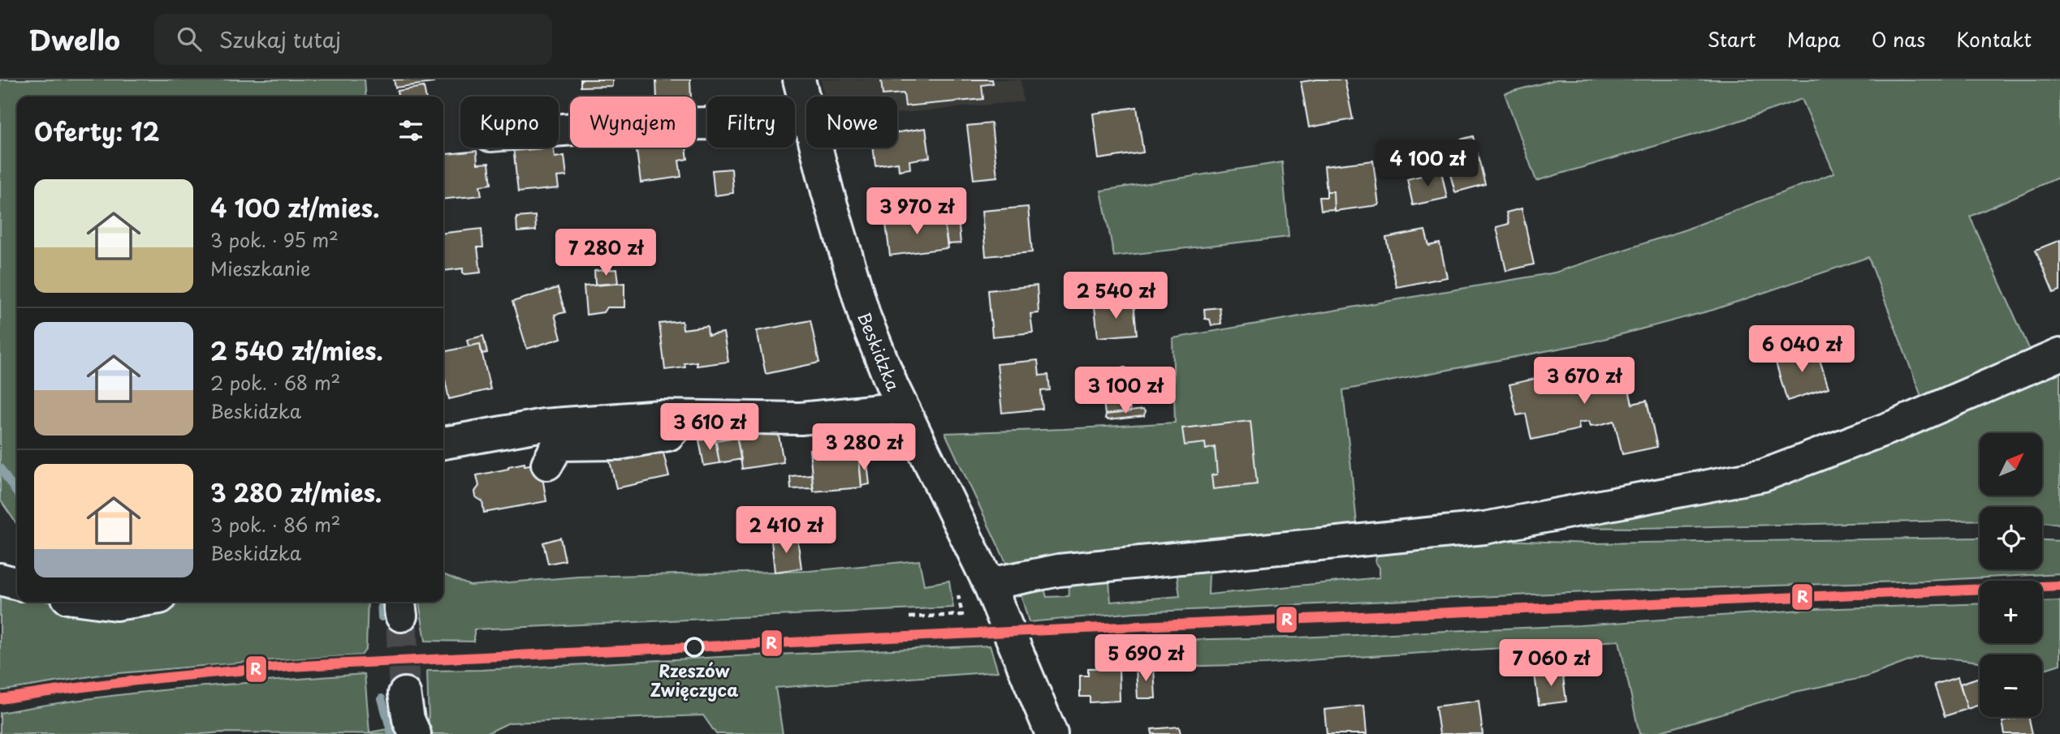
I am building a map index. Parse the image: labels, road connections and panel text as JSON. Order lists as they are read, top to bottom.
{
  "streets": {
    "street": ["Beskidzka"]
  },
  "places": ["Rzeszów Zwięczyca"],
  "lines": ["transit line R"],
  "north": "top right",
  "page": {
    "header": "Dwello",
    "search": "Szukaj tutaj",
    "nav": [
      "Start",
      "Mapa",
      "O nas",
      "Kontakt"
    ],
    "chip": [
      "Kupno",
      "Wynajem",
      "Filtry",
      "Nowe"
    ],
    "heading": "Oferty: 12",
    "price": [
      "4 100 zł",
      "3 970 zł",
      "7 280 zł",
      "2 540 zł",
      "6 040 zł",
      "3 670 zł",
      "3 100 zł",
      "3 610 zł",
      "3 280 zł",
      "2 410 zł",
      "5 690 zł",
      "7 060 zł"
    ],
    "list": [
      {
        "name": "4 100 zł/mies.",
        "note": "3 pok. · 95 m² · Mieszkanie"
      },
      {
        "name": "2 540 zł/mies.",
        "note": "2 pok. · 68 m² · Beskidzka"
      },
      {
        "name": "3 280 zł/mies.",
        "note": "3 pok. · 86 m² · Beskidzka"
      }
    ],
    "map_buttons": ["+", "−"]
  }
}
